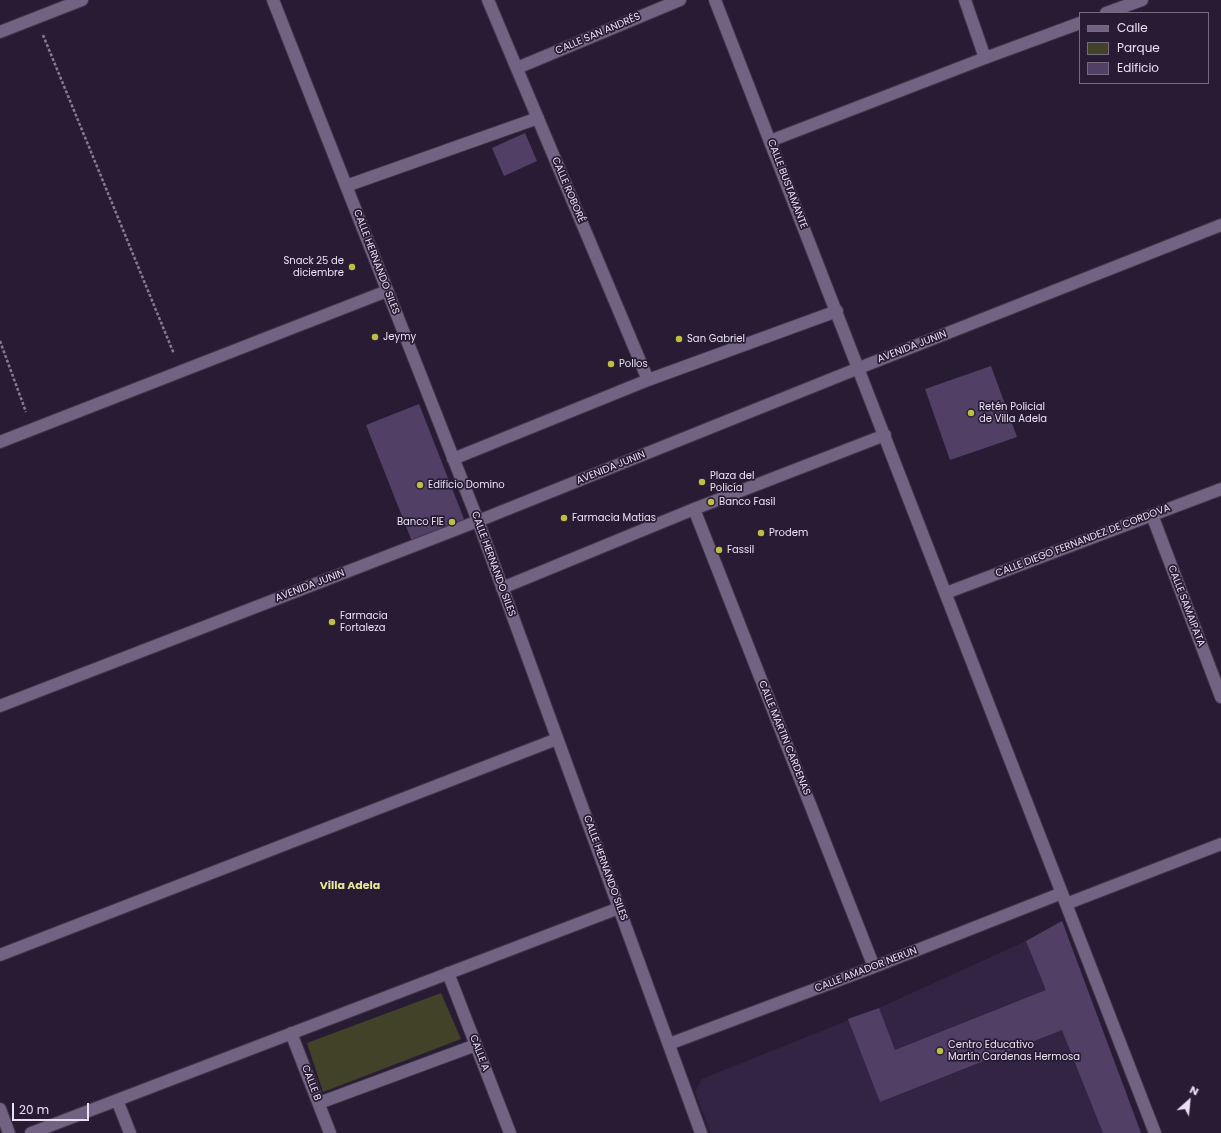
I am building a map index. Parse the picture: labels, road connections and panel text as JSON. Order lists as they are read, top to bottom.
{
  "streets": {
    "street": [
      "CALLE SAN ANDRÉS",
      "CALLE BUSTAMANTE",
      "CALLE ROBORÉ",
      "CALLE HERNANDO SILES",
      "AVENIDA JUNIN",
      "CALLE DIEGO FERNANDEZ DE CORDOVA",
      "CALLE SAMAIPATA",
      "CALLE MARTIN CARDENAS",
      "CALLE AMADOR NERUN",
      "CALLE A",
      "CALLE B"
    ]
  },
  "crossings": [
    ["CALLE SAN ANDRÉS", "CALLE ROBORÉ"],
    ["CALLE BUSTAMANTE", "AVENIDA JUNIN"],
    ["CALLE BUSTAMANTE", "CALLE DIEGO FERNANDEZ DE CORDOVA"],
    ["CALLE BUSTAMANTE", "CALLE AMADOR NERUN"],
    ["CALLE HERNANDO SILES", "AVENIDA JUNIN"],
    ["CALLE HERNANDO SILES", "CALLE AMADOR NERUN"],
    ["CALLE DIEGO FERNANDEZ DE CORDOVA", "CALLE SAMAIPATA"],
    ["CALLE MARTIN CARDENAS", "CALLE AMADOR NERUN"]
  ],
  "districts": ["Villa Adela"],
  "places": [
    "Snack 25 de diciembre",
    "Jeymy",
    "San Gabriel",
    "Pollos",
    "Retén Policial de Villa Adela",
    "Plaza del Policía",
    "Edificio Domino",
    "Banco Fasil",
    "Farmacia Matias",
    "Banco FIE",
    "Prodem",
    "Fassil",
    "Farmacia Fortaleza",
    "Centro Educativo Martín Cardenas Hermosa"
  ],
  "legend": ["Calle", "Parque", "Edificio"],
  "scale_bar": "20 m",
  "north": "top right"
}
